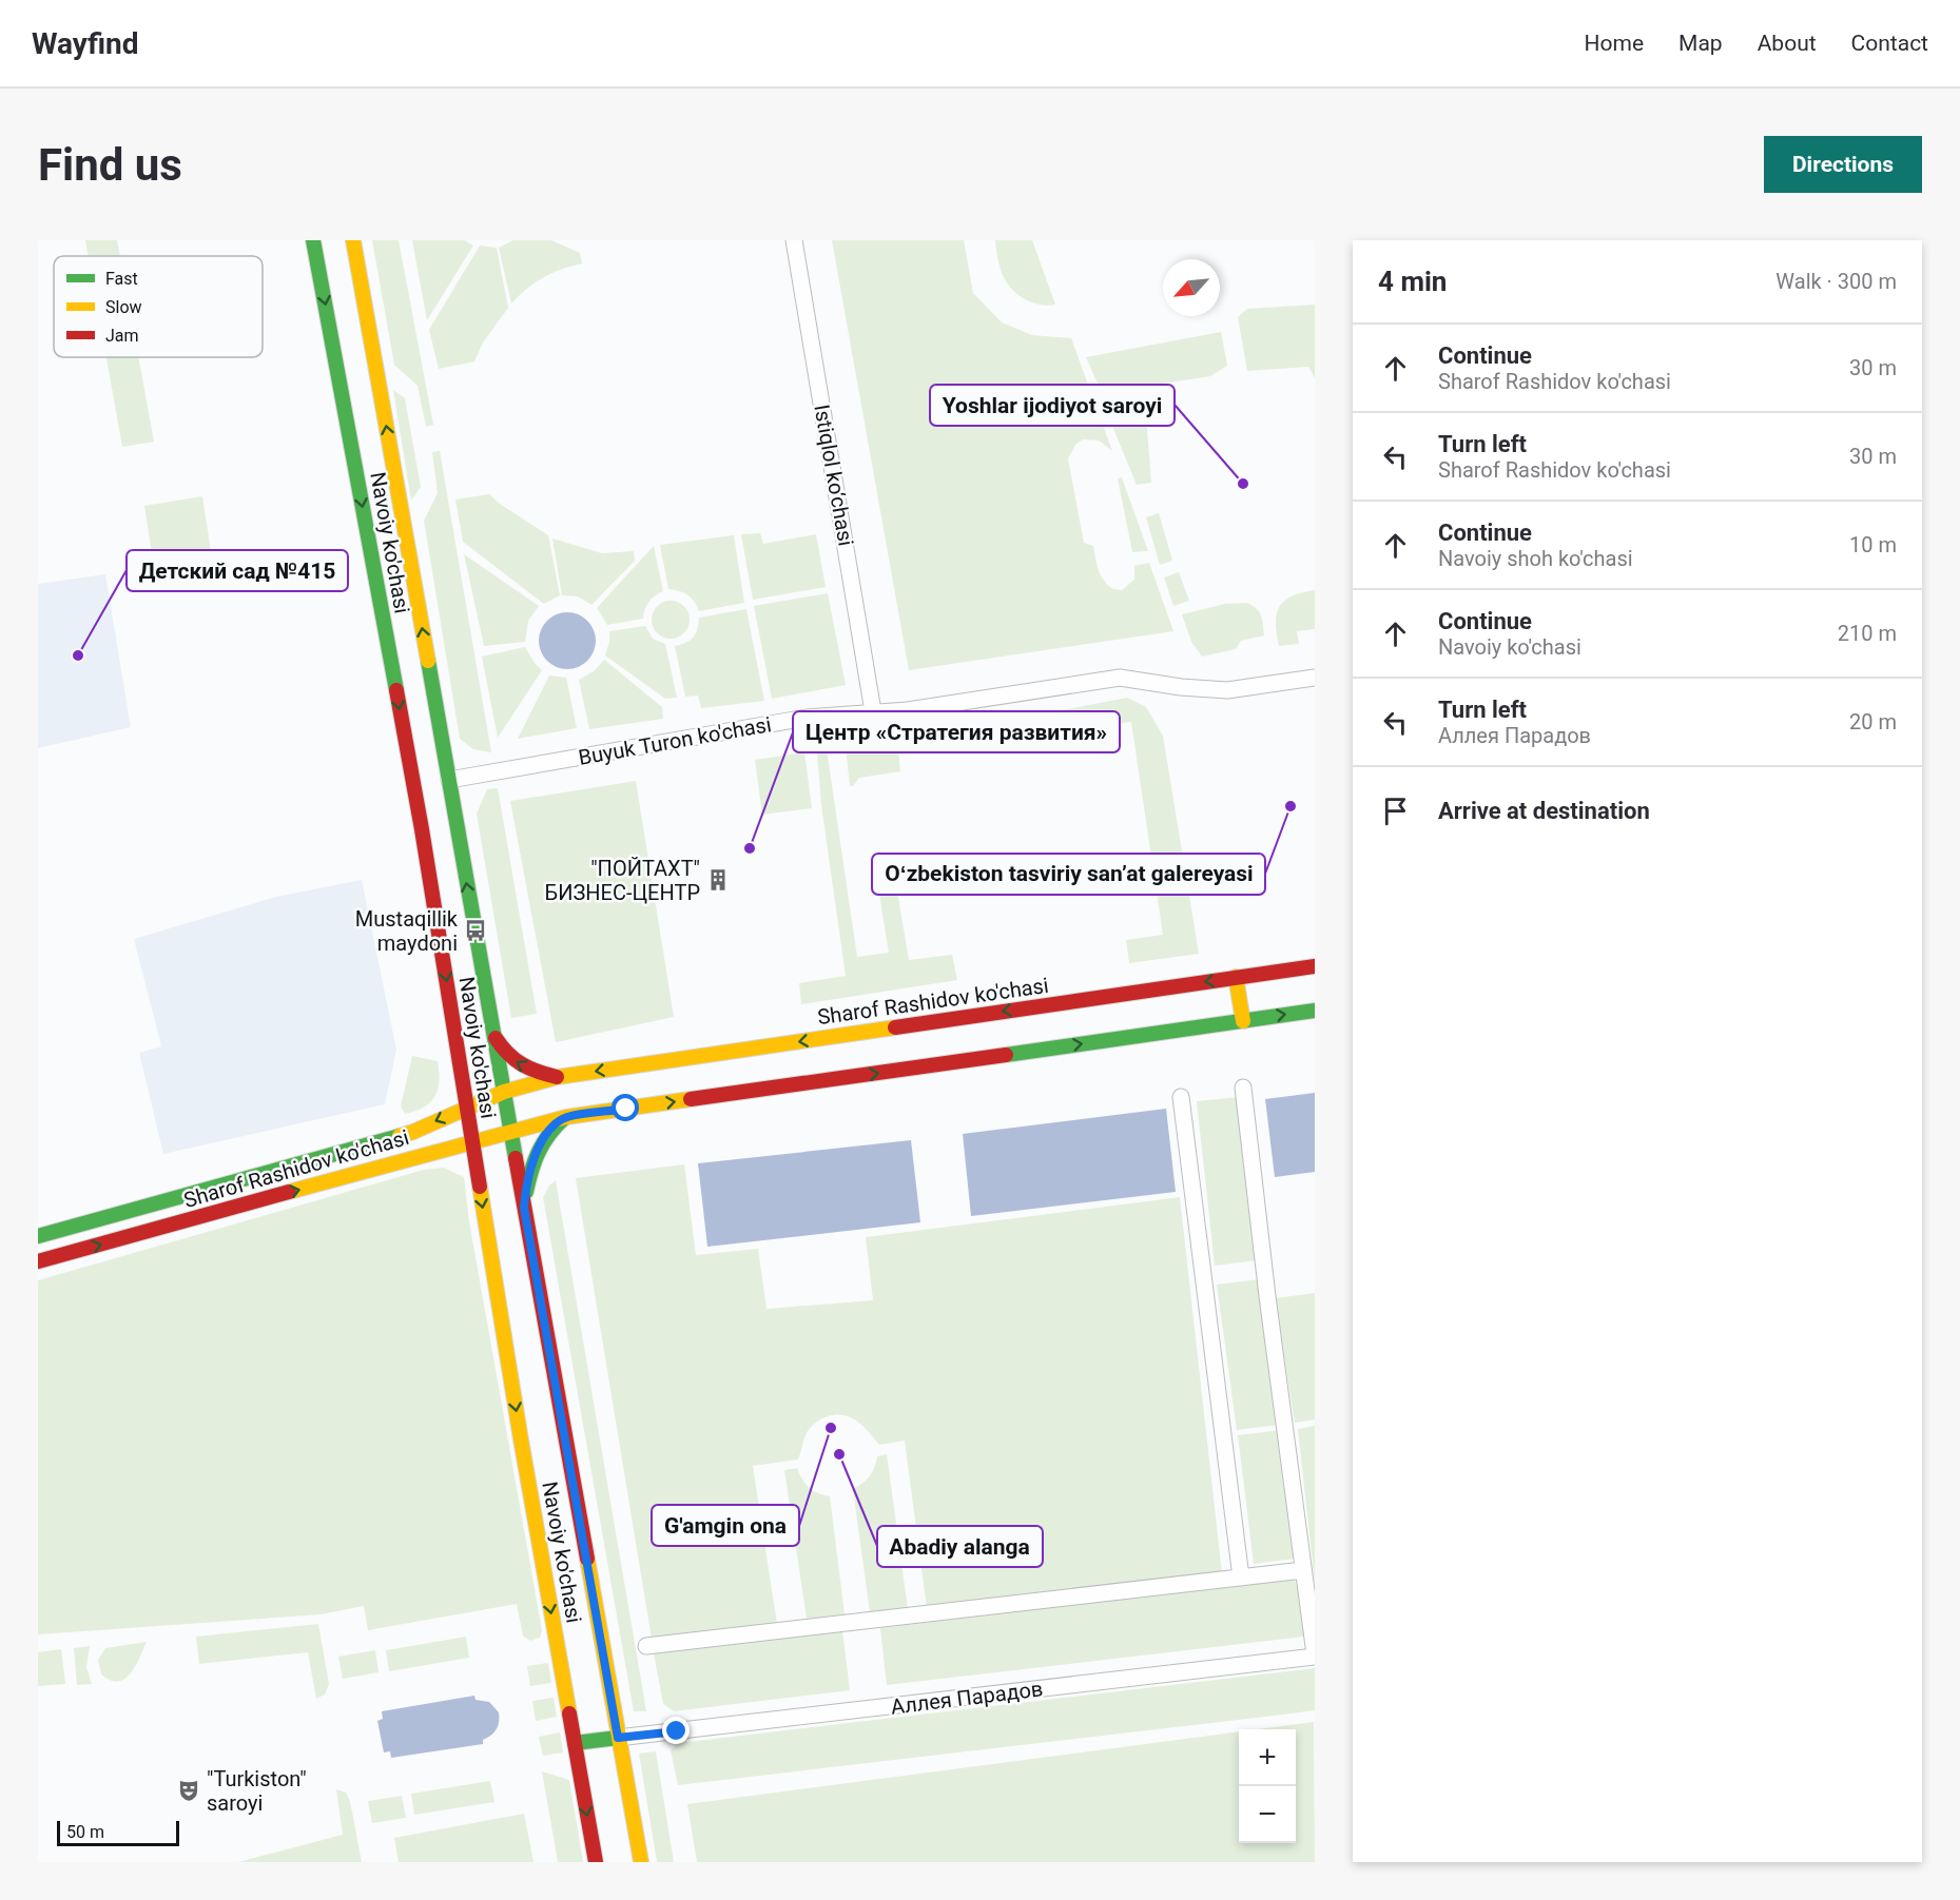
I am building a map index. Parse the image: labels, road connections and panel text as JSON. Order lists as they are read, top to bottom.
{
  "streets": {
    "main road": ["Navoiy ko'chasi", "Sharof Rashidov ko'chasi"],
    "street": ["Istiqlol ko‘chasi", "Buyuk Turon ko'chasi", "Аллея Парадов"]
  },
  "crossings": [
    ["Istiqlol ko‘chasi", "Buyuk Turon ko'chasi"],
    ["Navoiy ko'chasi", "Buyuk Turon ko'chasi"],
    ["Navoiy ko'chasi", "Sharof Rashidov ko'chasi"],
    ["Navoiy ko'chasi", "Аллея Парадов"]
  ],
  "places": {
    "other": [
      "Yoshlar ijodiyot saroyi",
      "Детский сад №415",
      "Oʻzbekiston tasviriy sanʼat galereyasi",
      "Центр «Стратегия развития»",
      "G'amgin ona",
      "Abadiy alanga"
    ],
    "building": ["\"ПОЙТАХТ\" БИЗНЕС-ЦЕНТР"],
    "bus stop": ["Mustaqillik maydoni"],
    "theatre": ["\"Turkiston\" saroyi"]
  },
  "legend": ["Fast", "Slow", "Jam"],
  "scale_bar": "50 m",
  "north": "bottom left",
  "page": {
    "header": "Wayfind",
    "nav": [
      "Home",
      "Map",
      "About",
      "Contact"
    ],
    "buttons": "Directions",
    "title": "Find us",
    "heading": ["4 min", "Walk · 300 m"],
    "list": [
      ["Continue", "Sharof Rashidov ko'chasi", "30 m"],
      ["Turn left", "Sharof Rashidov ko'chasi", "30 m"],
      ["Continue", "Navoiy shoh ko'chasi", "10 m"],
      ["Continue", "Navoiy ko'chasi", "210 m"],
      ["Turn left", "Аллея Парадов", "20 m"],
      "Arrive at destination"
    ],
    "map_buttons": ["+", "−"],
    "scale": "50 m"
  }
}
